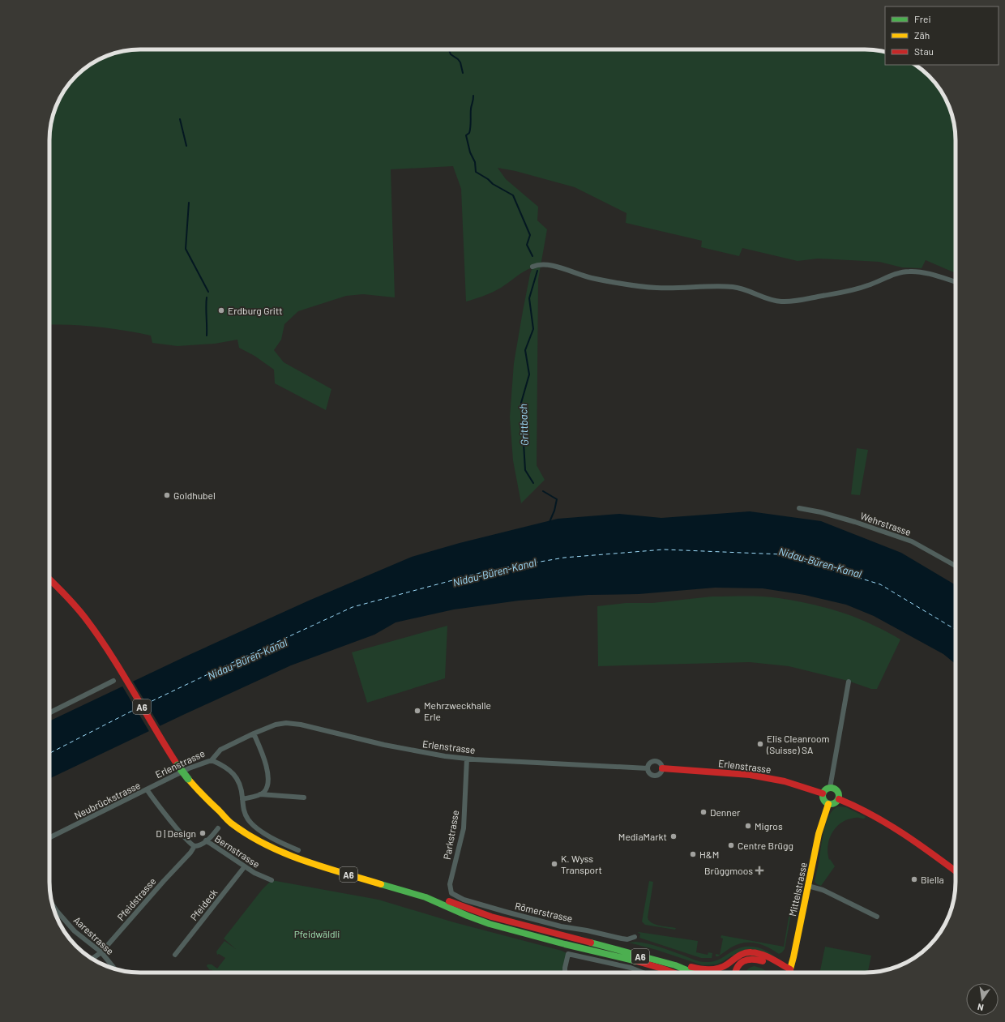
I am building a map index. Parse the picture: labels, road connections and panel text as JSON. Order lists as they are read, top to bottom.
{
  "streets": {
    "main road": ["A6", "Erlenstrasse", "Mittelstrasse"],
    "street": [
      "Wehrstrasse",
      "Neubrückstrasse",
      "Parkstrasse",
      "Bernstrasse",
      "Pfeidstrasse",
      "Pfeideck",
      "Römerstrasse",
      "Aarestrasse"
    ]
  },
  "crossings": [
    ["Erlenstrasse", "Neubrückstrasse"],
    ["Erlenstrasse", "Parkstrasse"],
    ["Erlenstrasse", "Mittelstrasse"],
    ["Neubrückstrasse", "Bernstrasse"],
    ["Neubrückstrasse", "Pfeidstrasse"],
    ["Parkstrasse", "Römerstrasse"],
    ["Bernstrasse", "Pfeidstrasse"],
    ["Bernstrasse", "Pfeideck"],
    ["Pfeidstrasse", "Aarestrasse"]
  ],
  "water": ["Grittbach", "Nidau-Büren-Kanal"],
  "parks": ["Pfeidwäldli"],
  "places": {
    "other": [
      "Erdburg Gritt",
      "Goldhubel",
      "Mehrzweckhalle Erle",
      "Elis Cleanroom (Suisse) SA",
      "Denner",
      "Migros",
      "D | Design",
      "MediaMarkt",
      "Centre Brügg",
      "H&M",
      "K. Wyss Transport",
      "Biella"
    ],
    "health": ["Brüggmoos"]
  },
  "legend": ["Frei", "Zäh", "Stau"],
  "north": "bottom"
}
